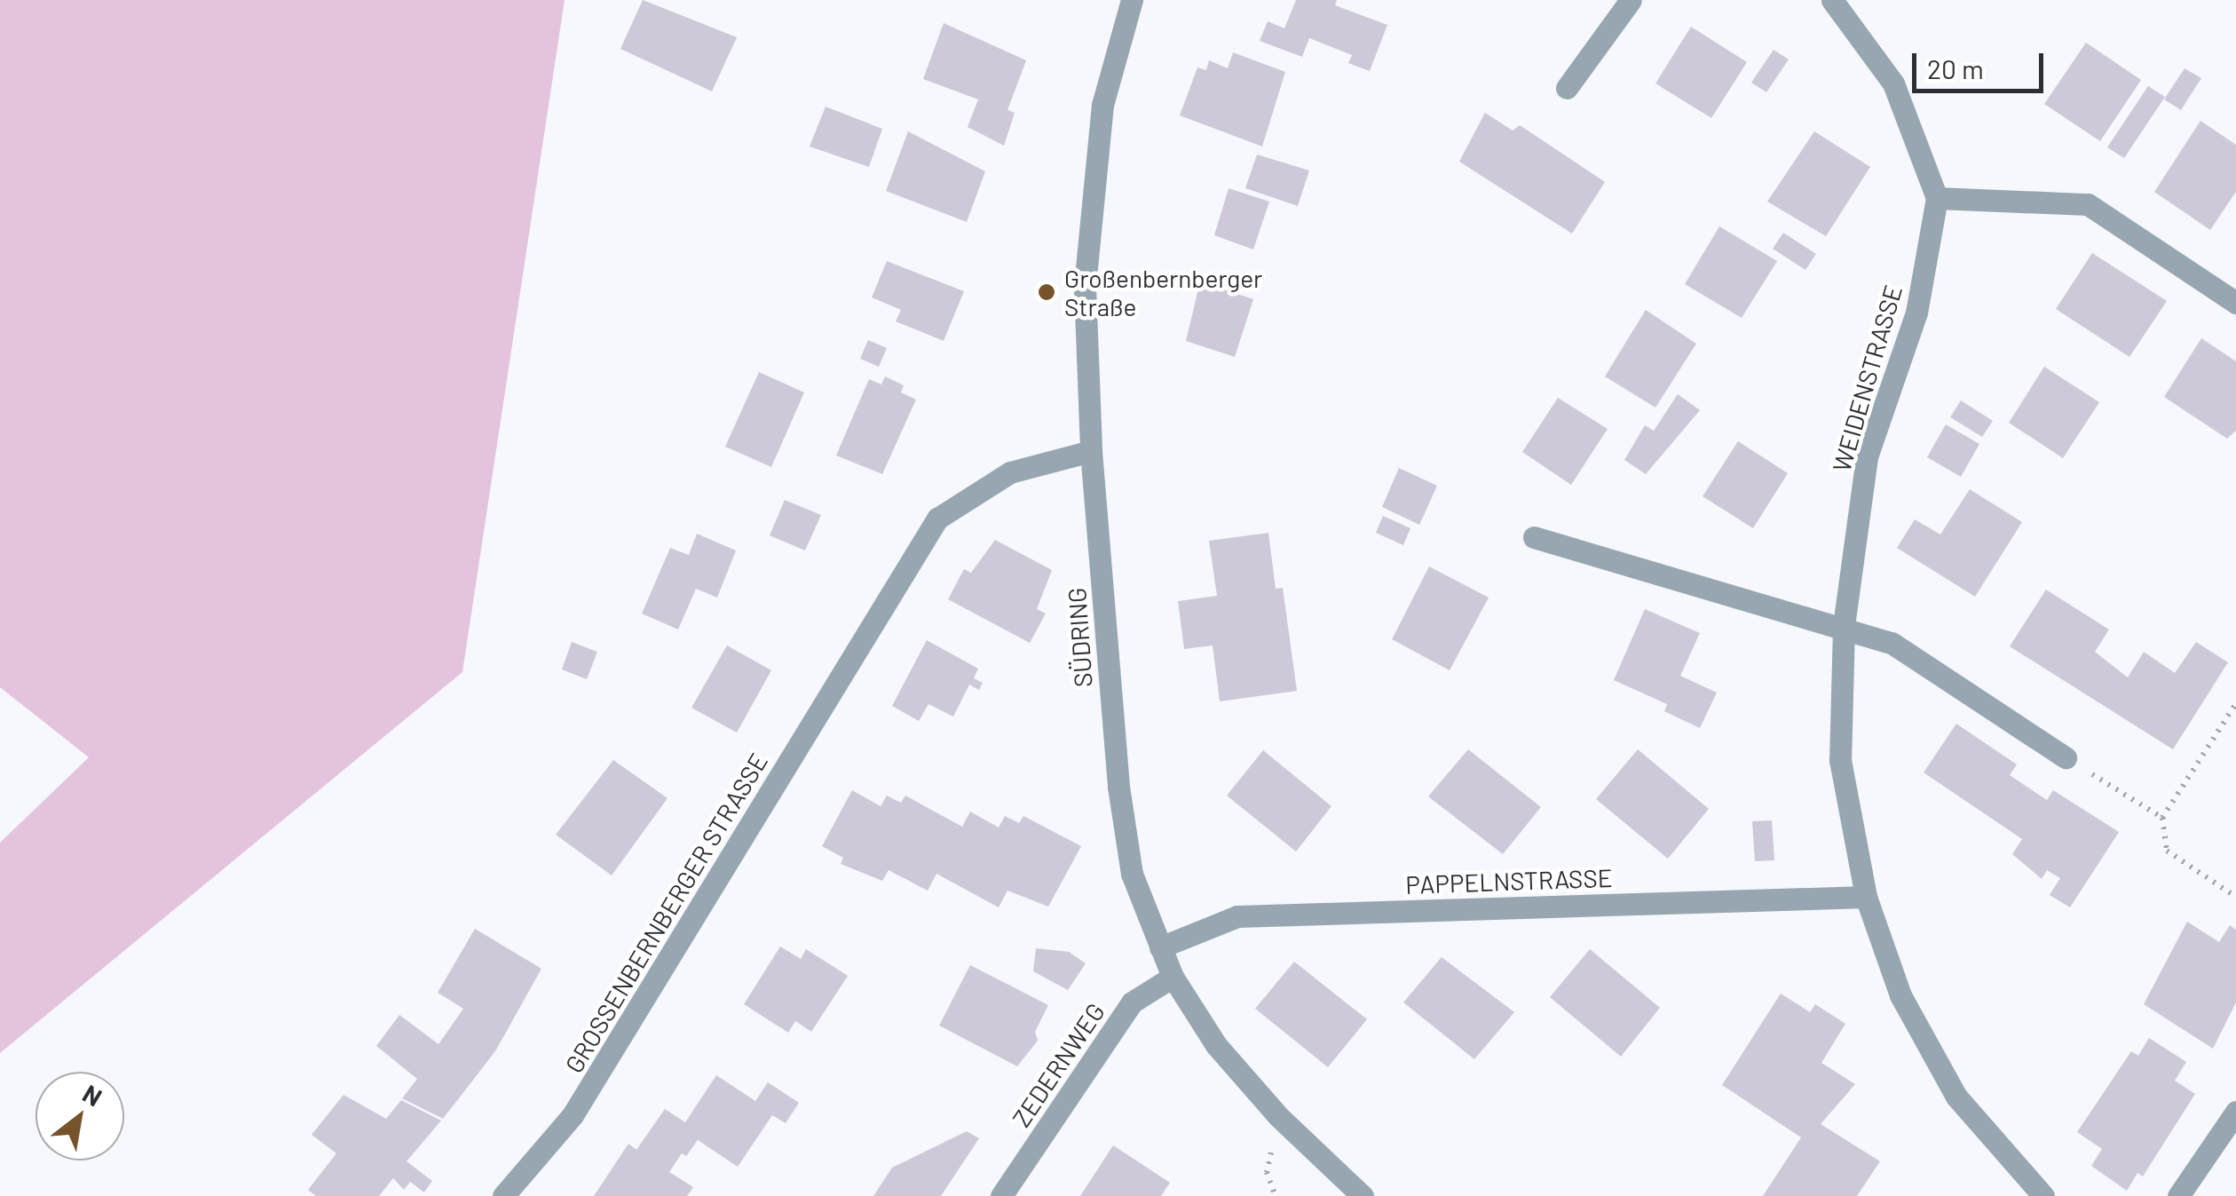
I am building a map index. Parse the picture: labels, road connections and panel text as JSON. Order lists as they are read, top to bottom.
{
  "streets": {
    "street": [
      "WEIDENSTRASSE",
      "SÜDRING",
      "PAPPELNSTRASSE",
      "GROSSENBERNBERGER STRASSE",
      "ZEDERNWEG"
    ]
  },
  "crossings": [
    ["WEIDENSTRASSE", "PAPPELNSTRASSE"],
    ["SÜDRING", "PAPPELNSTRASSE"],
    ["SÜDRING", "GROSSENBERNBERGER STRASSE"],
    ["SÜDRING", "ZEDERNWEG"]
  ],
  "places": ["Großenbernberger Straße"],
  "scale_bar": "20 m",
  "north": "top right"
}
